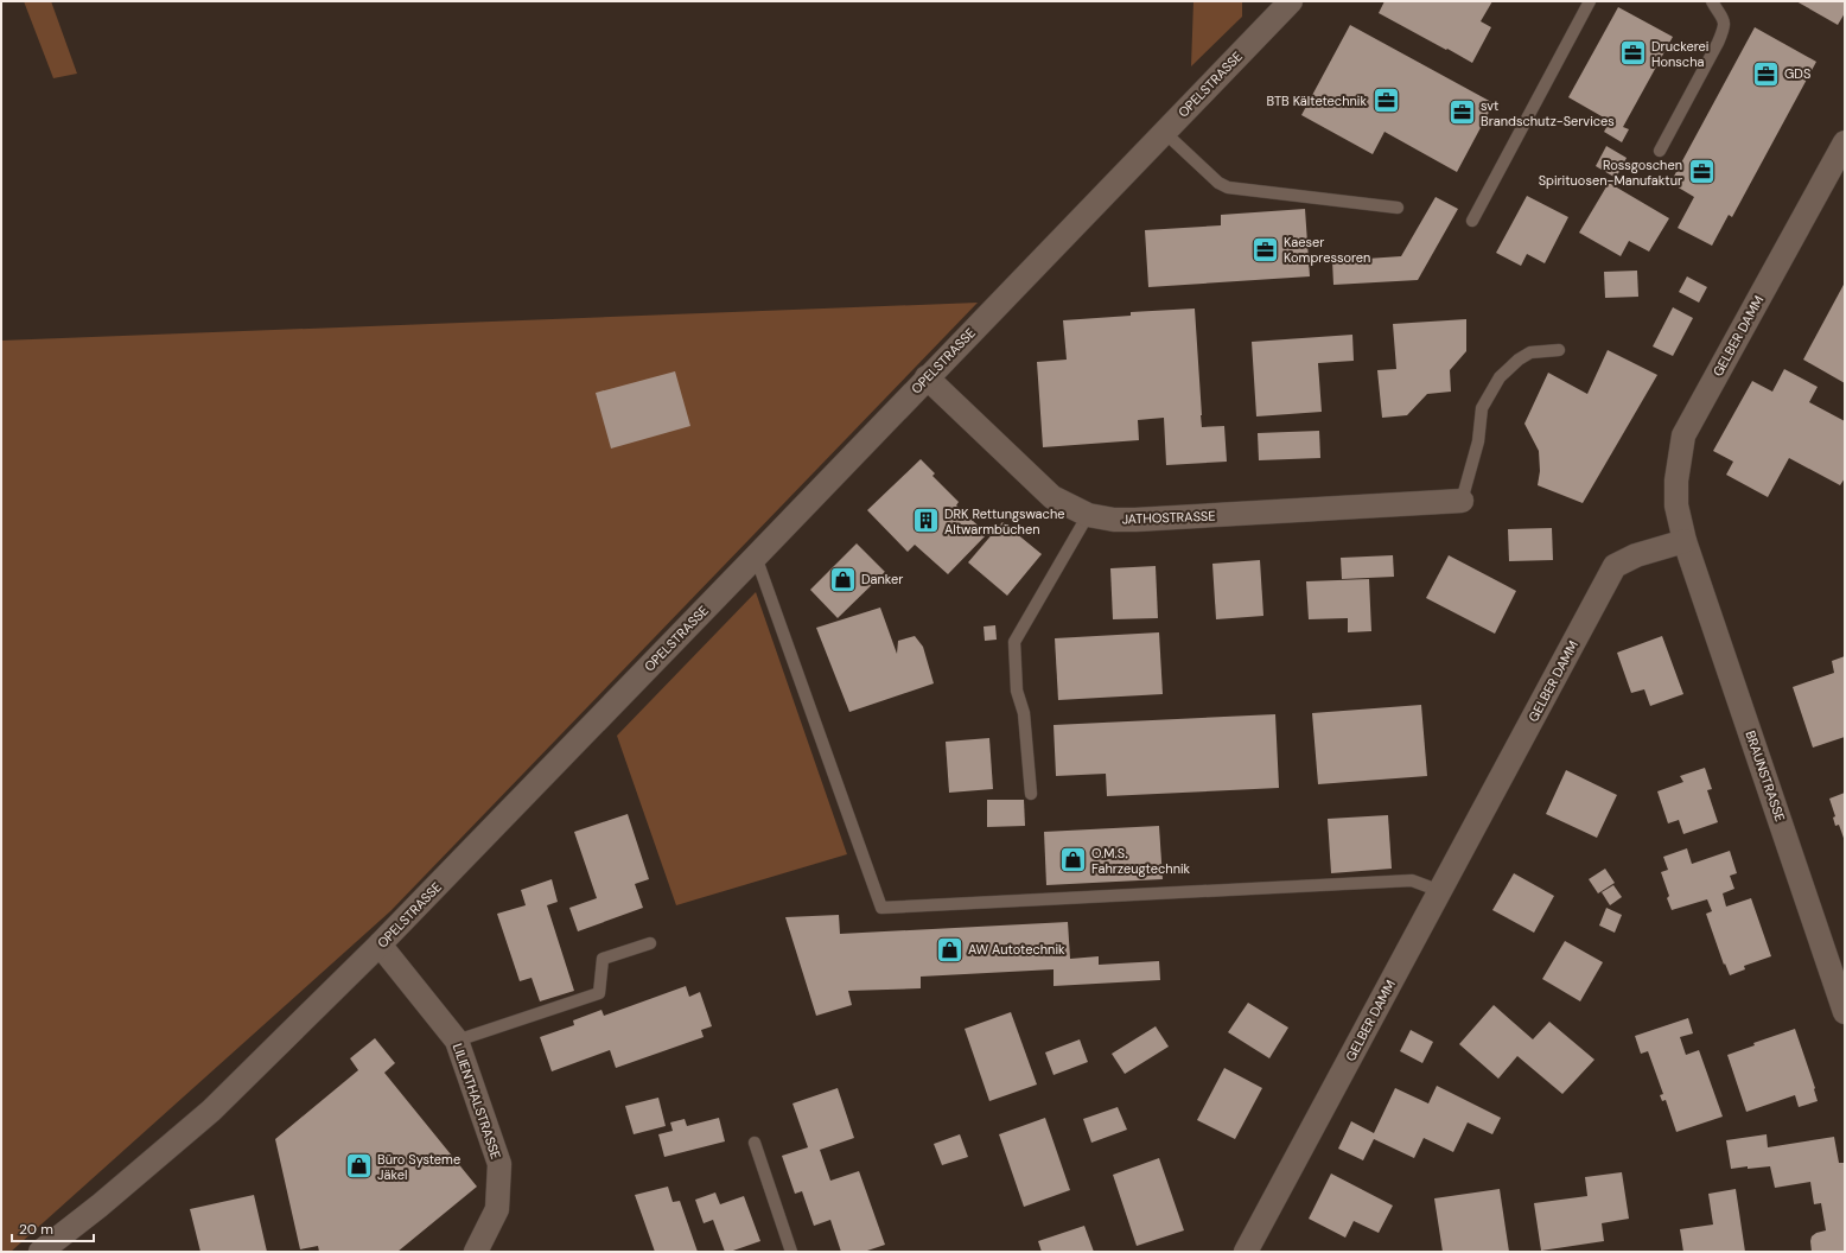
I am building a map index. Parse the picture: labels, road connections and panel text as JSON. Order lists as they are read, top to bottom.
{
  "streets": {
    "street": [
      "OPELSTRASSE",
      "GELBER DAMM",
      "JATHOSTRASSE",
      "BRAUNSTRASSE",
      "LILIENTHALSTRASSE"
    ]
  },
  "crossings": [
    ["OPELSTRASSE", "JATHOSTRASSE"],
    ["OPELSTRASSE", "LILIENTHALSTRASSE"],
    ["GELBER DAMM", "BRAUNSTRASSE"]
  ],
  "places": {
    "office": [
      "Druckerei Honscha",
      "GDS",
      "BTB Kältetechnik",
      "svt Brandschutz-Services",
      "Rossgoschen Spirituosen-Manufaktur",
      "Kaeser Kompressoren"
    ],
    "building": ["DRK Rettungswache Altwarmbüchen"],
    "shop": [
      "Danker",
      "O.M.S. Fahrzeugtechnik",
      "AW Autotechnik",
      "Büro Systeme Jäkel"
    ]
  },
  "scale_bar": "20 m"
}
